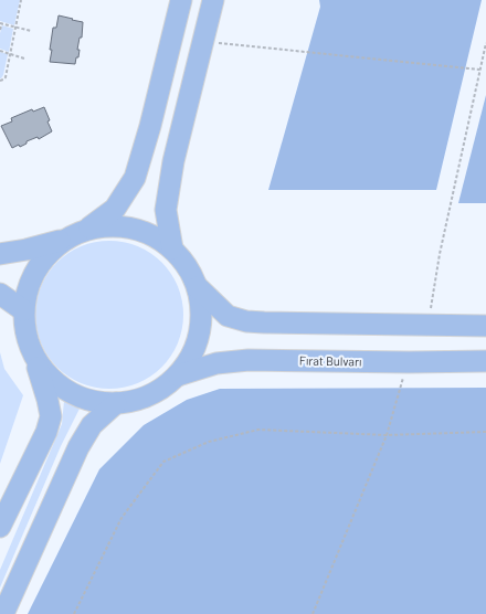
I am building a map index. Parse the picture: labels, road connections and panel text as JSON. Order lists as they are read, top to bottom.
{
  "streets": {
    "main road": ["Fırat Bulvarı"]
  }
}
